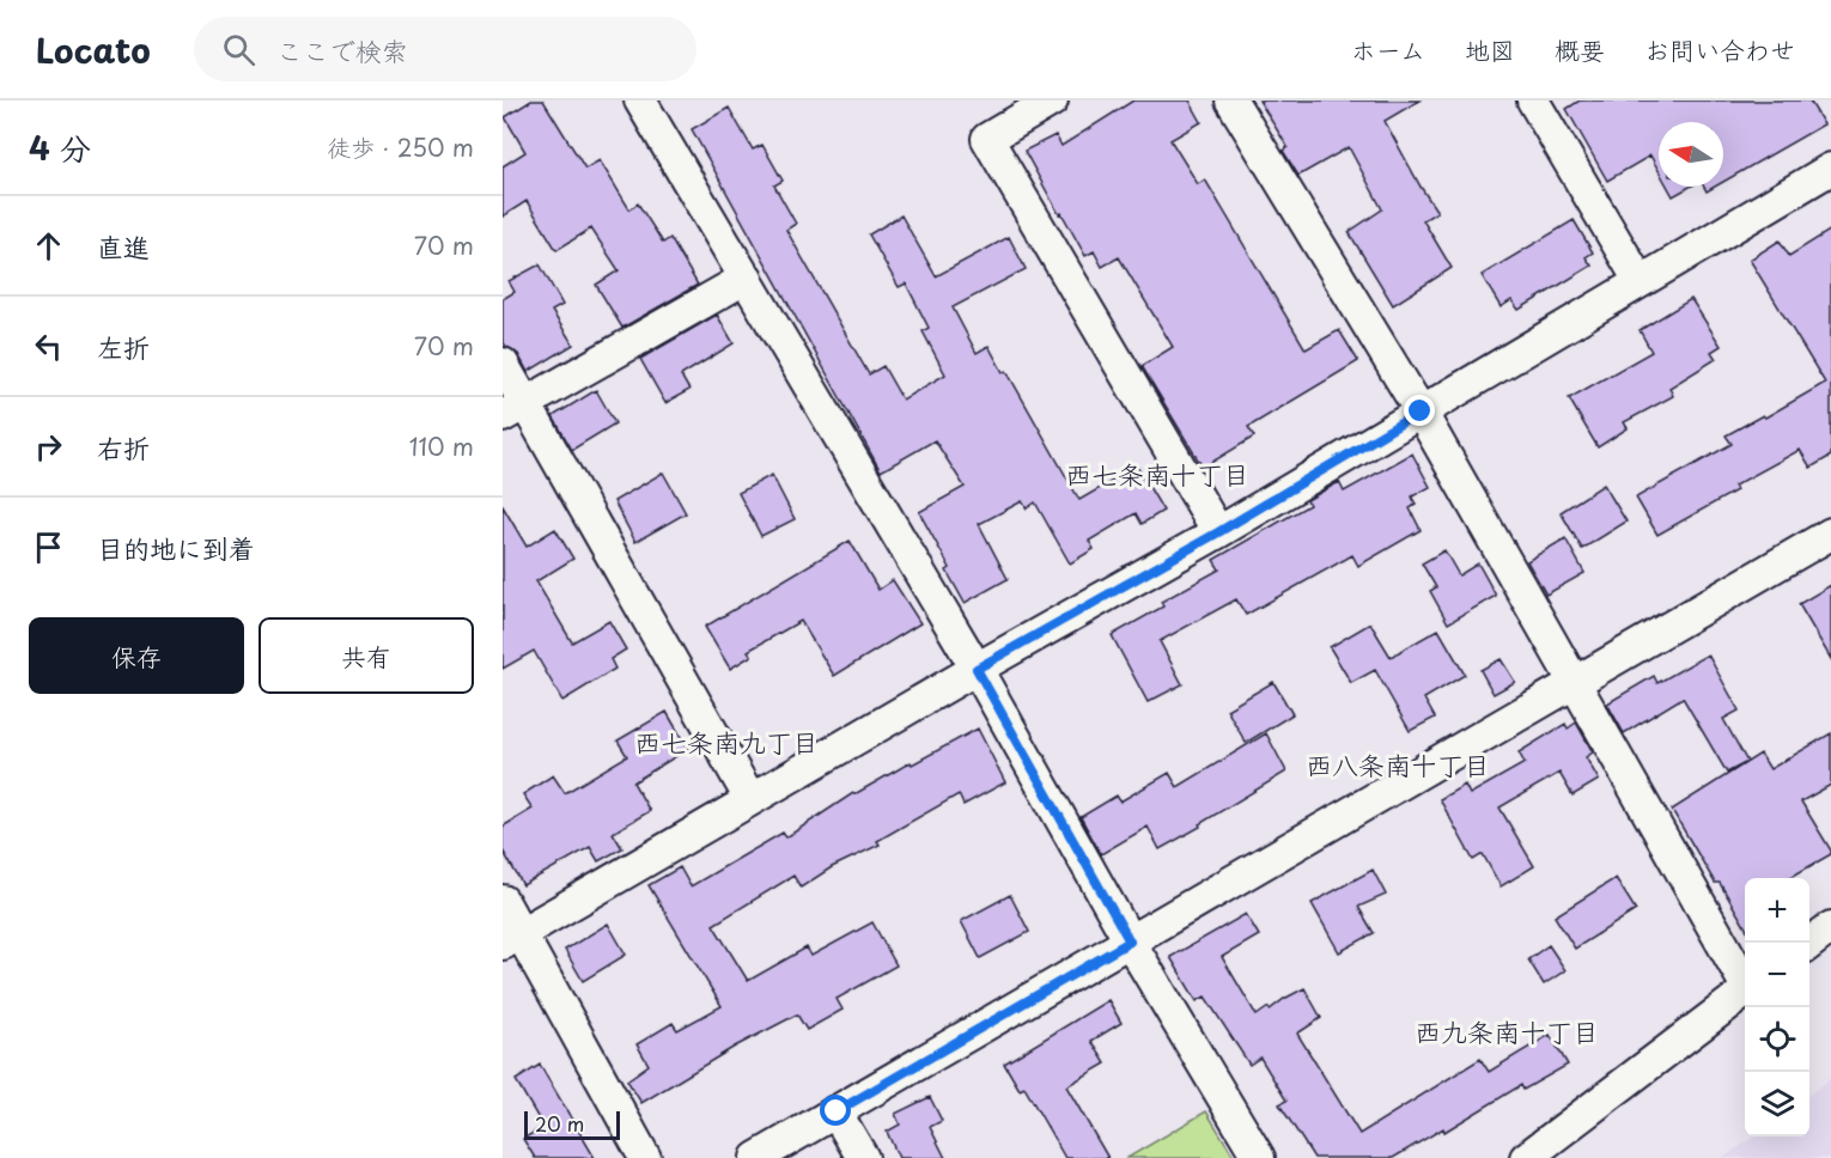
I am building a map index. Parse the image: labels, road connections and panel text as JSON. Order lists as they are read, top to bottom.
{
  "districts": [
    "西七条南十丁目",
    "西七条南九丁目",
    "西八条南十丁目",
    "西九条南十丁目"
  ],
  "scale_bar": "20 m",
  "north": "left",
  "page": {
    "header": "Locato",
    "search": "ここで検索",
    "nav": [
      "ホーム",
      "地図",
      "概要",
      "お問い合わせ"
    ],
    "heading": ["4 分", "徒歩 · 250 m"],
    "list": [
      ["直進", "70 m"],
      ["左折", "70 m"],
      ["右折", "110 m"],
      "目的地に到着"
    ],
    "buttons": ["保存", "共有"],
    "map_buttons": ["+", "−"],
    "scale": "20 m"
  }
}
